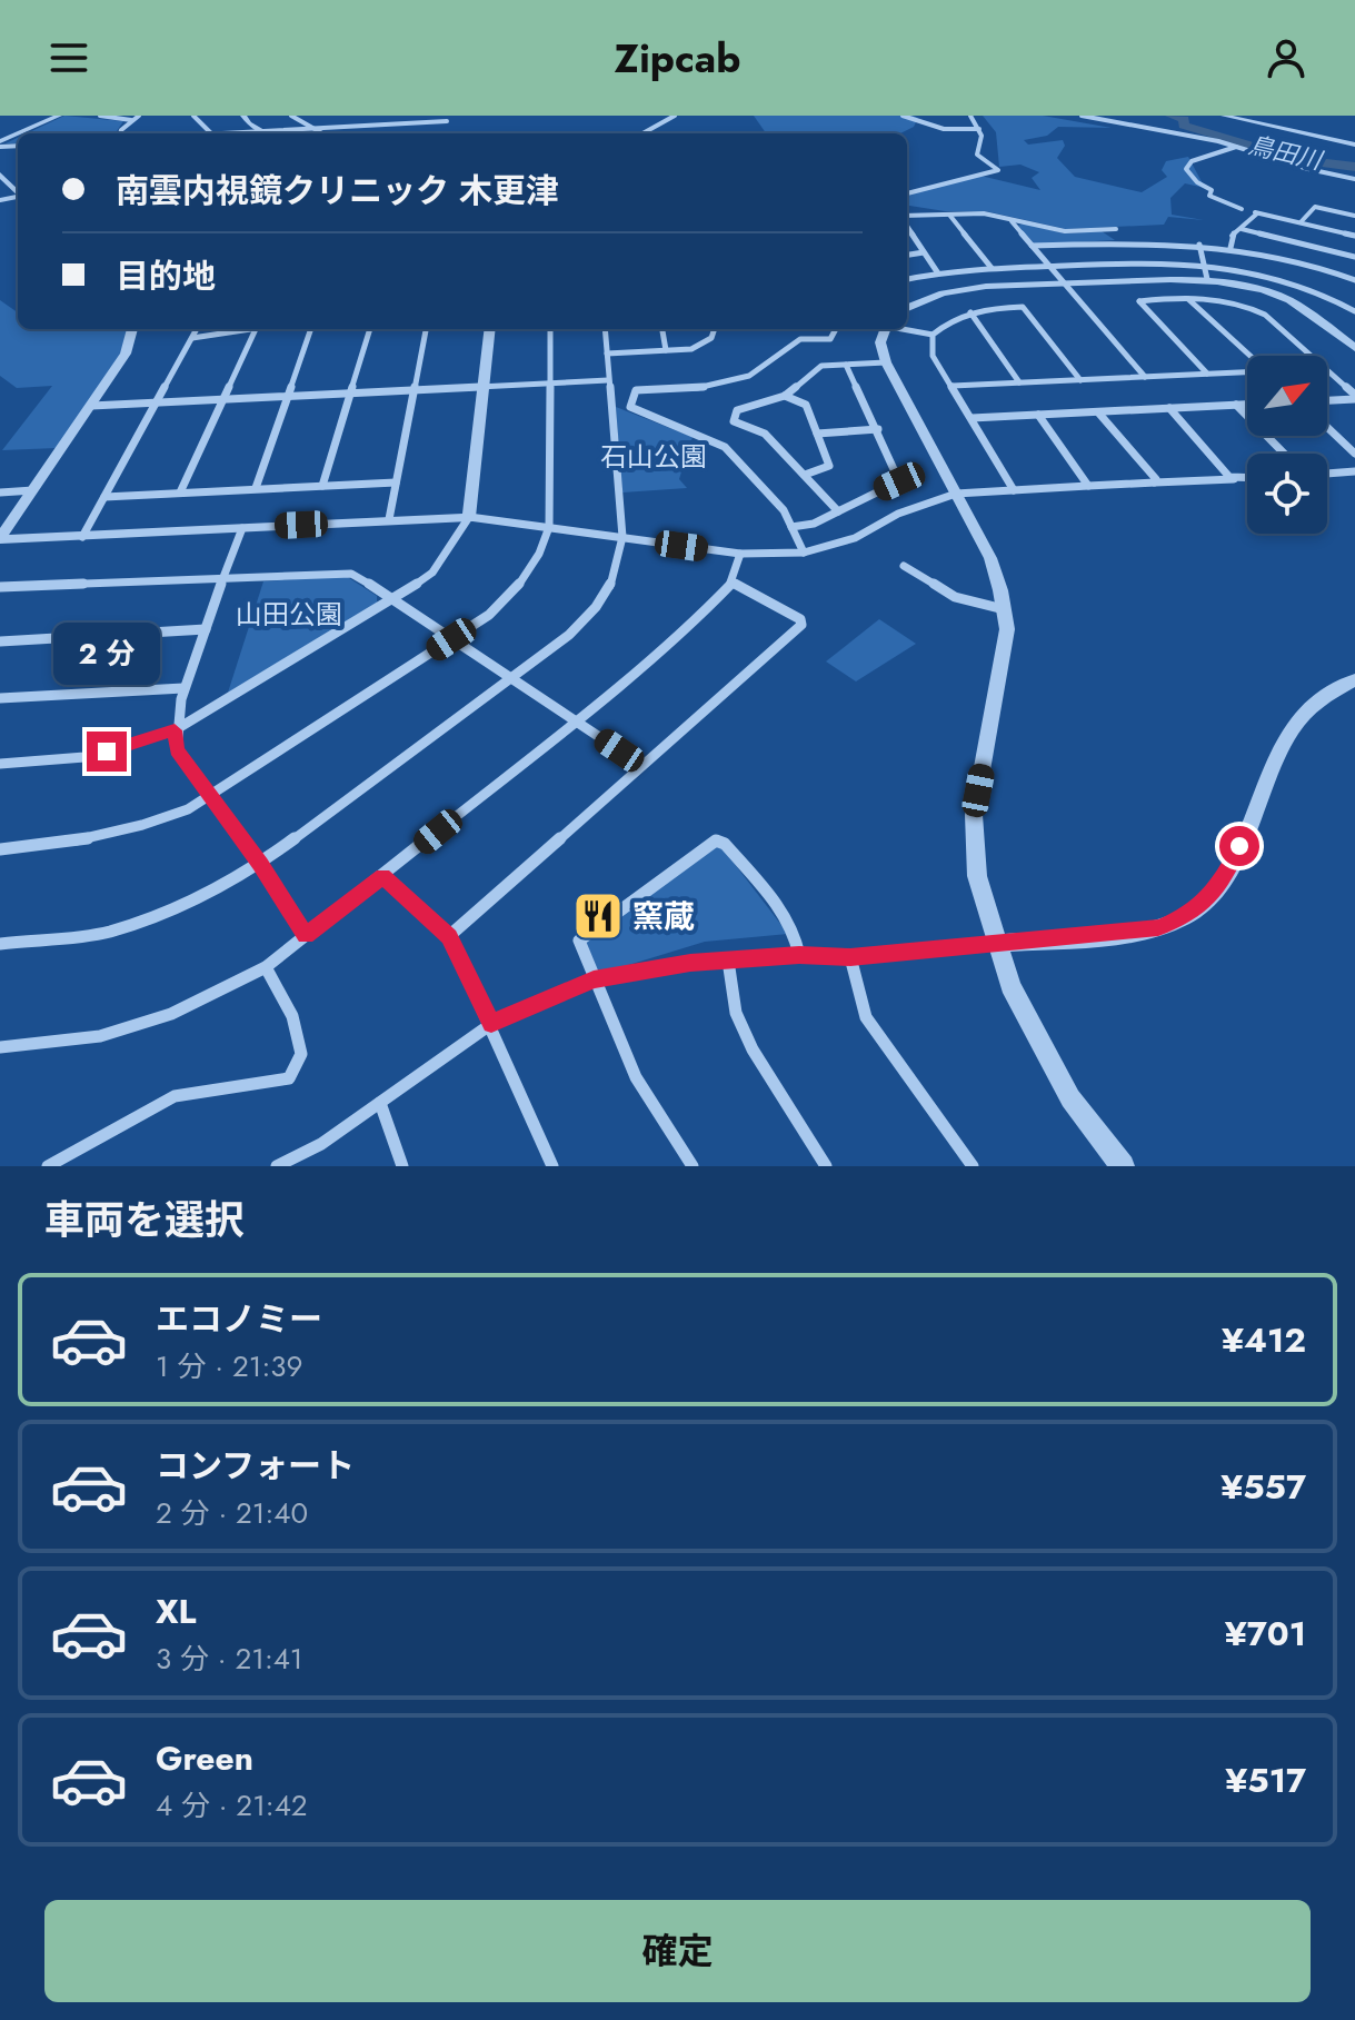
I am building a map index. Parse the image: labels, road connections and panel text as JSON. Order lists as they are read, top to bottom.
{
  "water": ["鳥田川"],
  "parks": ["石山公園", "山田公園"],
  "places": {
    "restaurant": ["窯蔵"]
  },
  "north": "top right",
  "page": {
    "header": "Zipcab",
    "banner": ["南雲内視鏡クリニック 木更津", "目的地"],
    "bubble": "2 分",
    "heading": "車両を選択",
    "list": [
      {
        "name": "エコノミー",
        "note": "1 分 · 21:39",
        "value": "¥412"
      },
      {
        "name": "コンフォート",
        "note": "2 分 · 21:40",
        "value": "¥557"
      },
      {
        "name": "XL",
        "note": "3 分 · 21:41",
        "value": "¥701"
      },
      {
        "name": "Green",
        "note": "4 分 · 21:42",
        "value": "¥517"
      }
    ],
    "buttons": "確定"
  }
}
